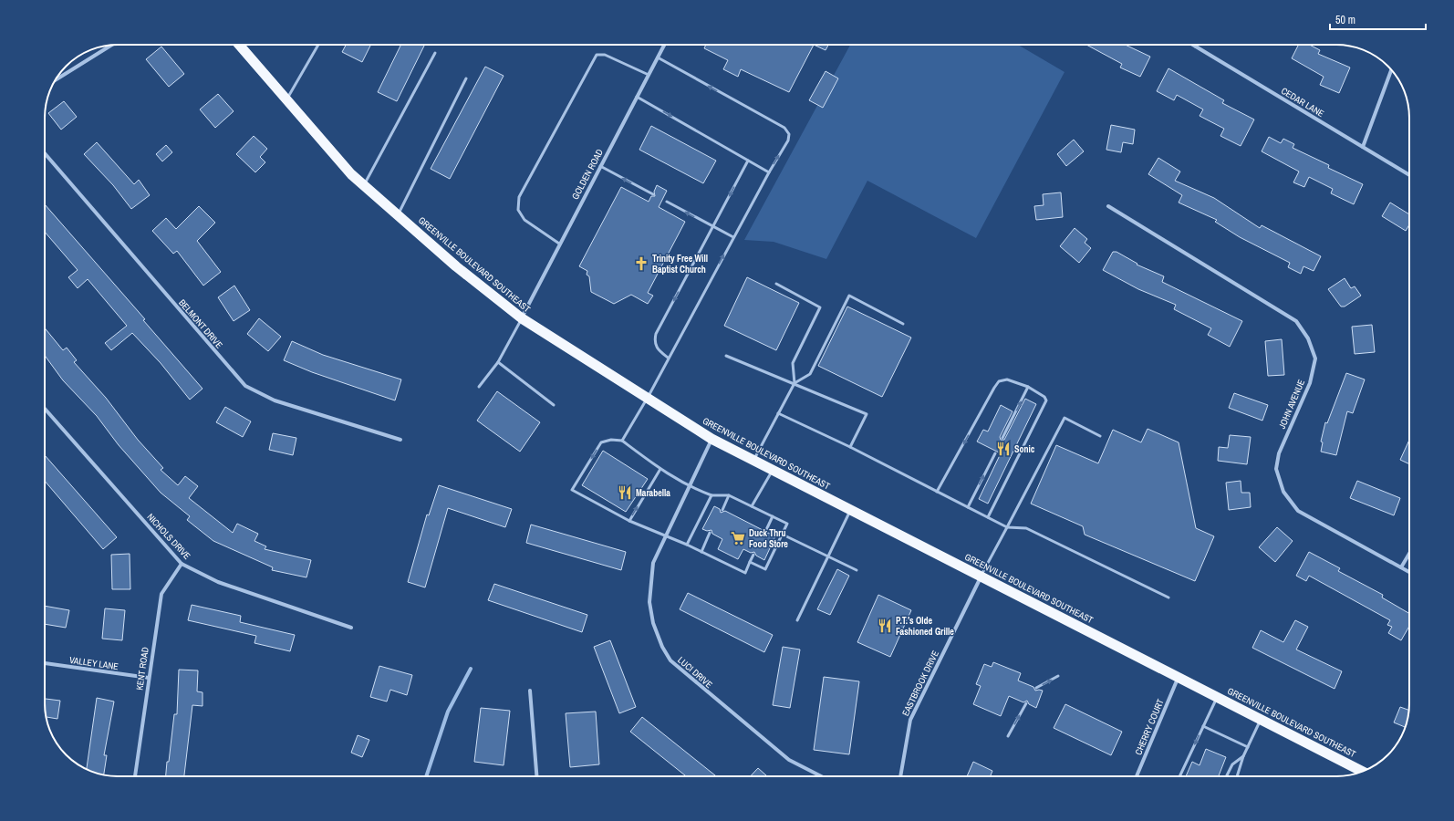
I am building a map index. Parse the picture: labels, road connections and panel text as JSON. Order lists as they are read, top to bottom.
{
  "streets": {
    "highway": ["GREENVILLE BOULEVARD SOUTHEAST"],
    "street": [
      "CEDAR LANE",
      "GOLDEN ROAD",
      "BELMONT DRIVE",
      "JOHN AVENUE",
      "NICHOLS DRIVE",
      "VALLEY LANE",
      "KENT ROAD",
      "LUCI DRIVE",
      "EASTBROOK DRIVE",
      "CHERRY COURT"
    ]
  },
  "crossings": [
    ["GOLDEN ROAD", "GREENVILLE BOULEVARD SOUTHEAST"],
    ["GREENVILLE BOULEVARD SOUTHEAST", "LUCI DRIVE"],
    ["GREENVILLE BOULEVARD SOUTHEAST", "EASTBROOK DRIVE"],
    ["GREENVILLE BOULEVARD SOUTHEAST", "CHERRY COURT"],
    ["NICHOLS DRIVE", "KENT ROAD"],
    ["VALLEY LANE", "KENT ROAD"]
  ],
  "places": {
    "church": ["Trinity Free Will Baptist Church"],
    "restaurant": ["Sonic", "Marabella", "P.T.’s Olde Fashioned Grille"],
    "supermarket": ["Duck Thru Food Store"]
  },
  "scale_bar": "50 m"
}
